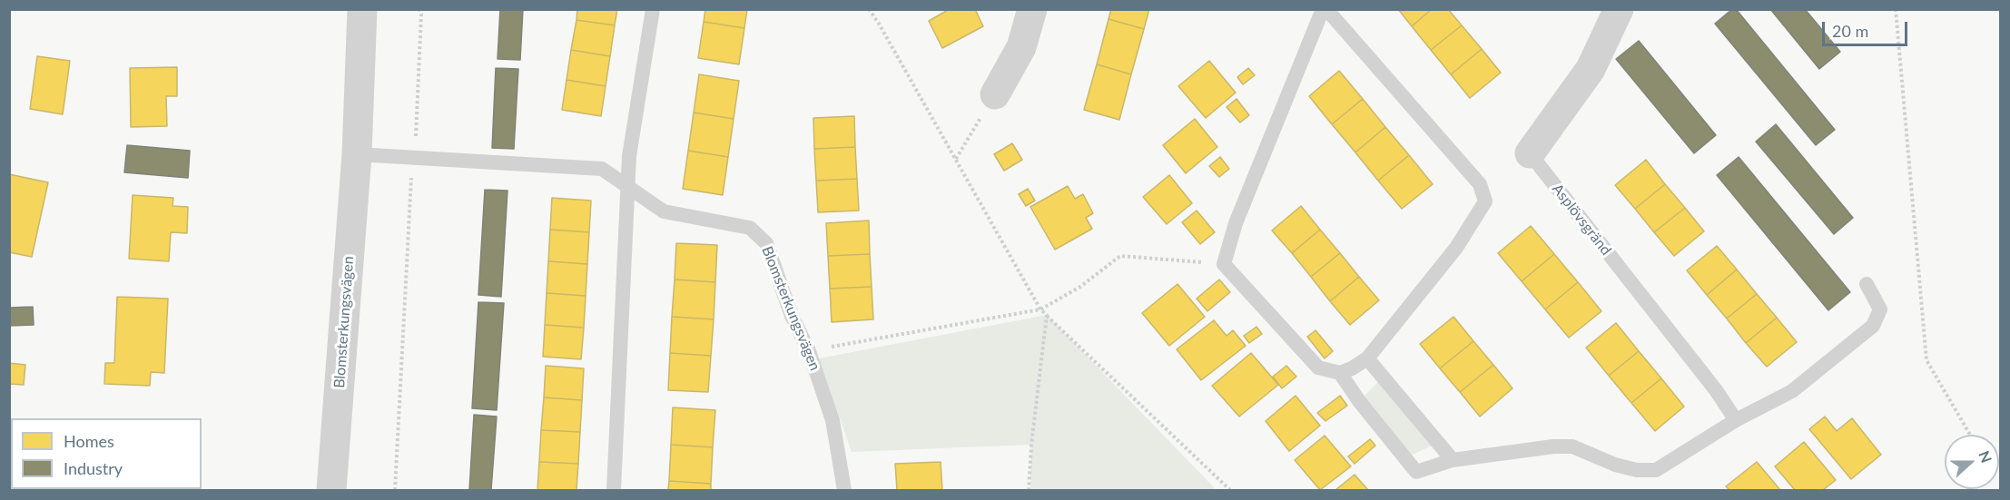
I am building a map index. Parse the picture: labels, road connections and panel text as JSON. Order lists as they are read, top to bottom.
{
  "streets": {
    "street": ["Asplövsgränd", "Blomsterkungsvägen"]
  },
  "legend": ["Homes", "Industry"],
  "scale_bar": "20 m",
  "north": "right"
}
